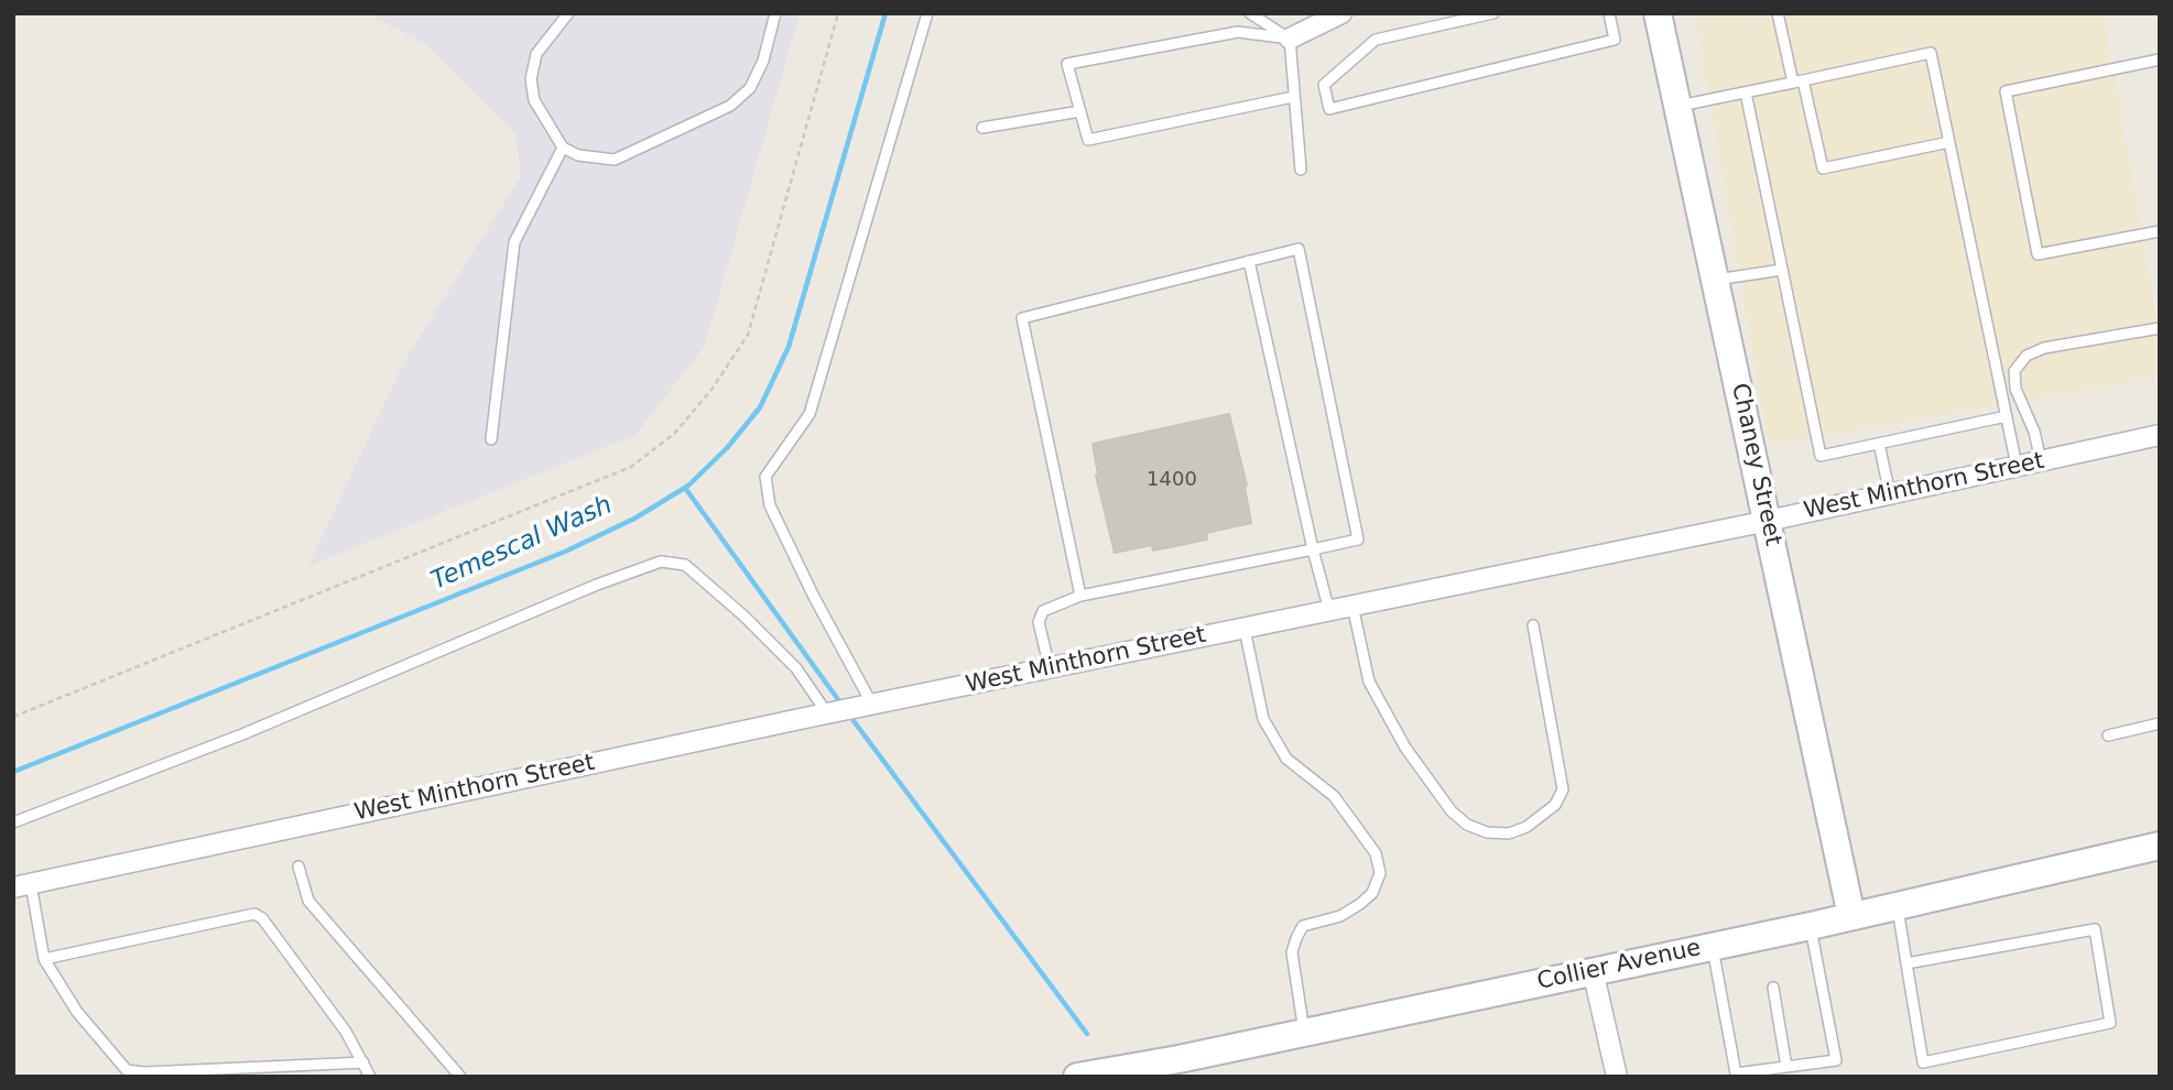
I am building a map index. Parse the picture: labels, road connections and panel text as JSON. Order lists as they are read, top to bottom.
{
  "streets": {
    "main road": ["Chaney Street", "Collier Avenue"],
    "street": ["West Minthorn Street"]
  },
  "crossings": [
    ["Chaney Street", "West Minthorn Street"],
    ["Chaney Street", "Collier Avenue"]
  ],
  "water": ["Temescal Wash"],
  "house_numbers": ["1400"]
}
